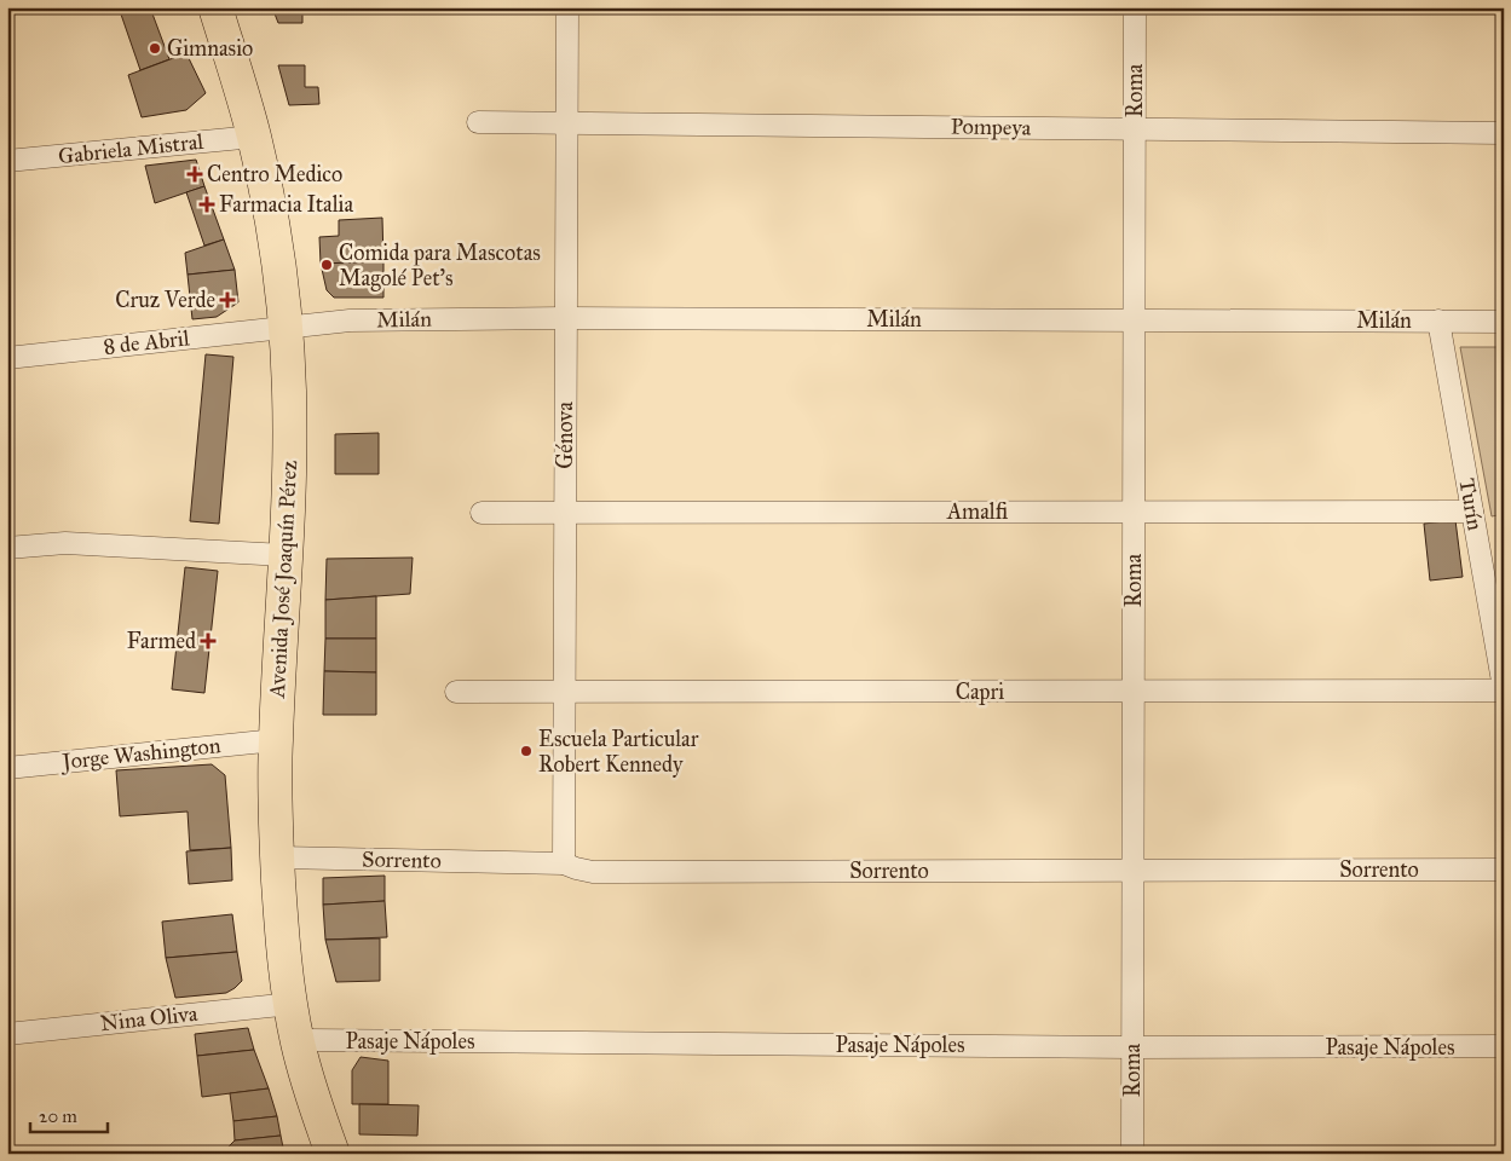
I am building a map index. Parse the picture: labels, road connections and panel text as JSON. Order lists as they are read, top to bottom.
{
  "streets": {
    "main road": ["Avenida José Joaquín Pérez"],
    "street": [
      "Roma",
      "Pompeya",
      "Gabriela Mistral",
      "Milán",
      "8 de Abril",
      "Génova",
      "Turín",
      "Amalfi",
      "Capri",
      "Jorge Washington",
      "Sorrento",
      "Nina Oliva",
      "Pasaje Nápoles"
    ]
  },
  "crossings": [
    ["Roma", "Pompeya"],
    ["Roma", "Milán"],
    ["Roma", "Amalfi"],
    ["Roma", "Capri"],
    ["Roma", "Sorrento"],
    ["Roma", "Pasaje Nápoles"],
    ["Pompeya", "Génova"],
    ["Gabriela Mistral", "Avenida José Joaquín Pérez"],
    ["Milán", "8 de Abril"],
    ["Milán", "Génova"],
    ["Milán", "Turín"],
    ["Milán", "Avenida José Joaquín Pérez"],
    ["8 de Abril", "Avenida José Joaquín Pérez"],
    ["Génova", "Amalfi"],
    ["Génova", "Capri"],
    ["Génova", "Sorrento"],
    ["Turín", "Amalfi"],
    ["Turín", "Capri"],
    ["Avenida José Joaquín Pérez", "Jorge Washington"],
    ["Avenida José Joaquín Pérez", "Sorrento"],
    ["Avenida José Joaquín Pérez", "Nina Oliva"],
    ["Avenida José Joaquín Pérez", "Pasaje Nápoles"]
  ],
  "places": {
    "other": ["Gimnasio", "Comida para Mascotas Magolé Pet's", "Escuela Particular Robert Kennedy"],
    "health": [
      "Centro Medico",
      "Farmacia Italia",
      "Cruz Verde",
      "Farmed"
    ]
  },
  "scale_bar": "20 m"
}
